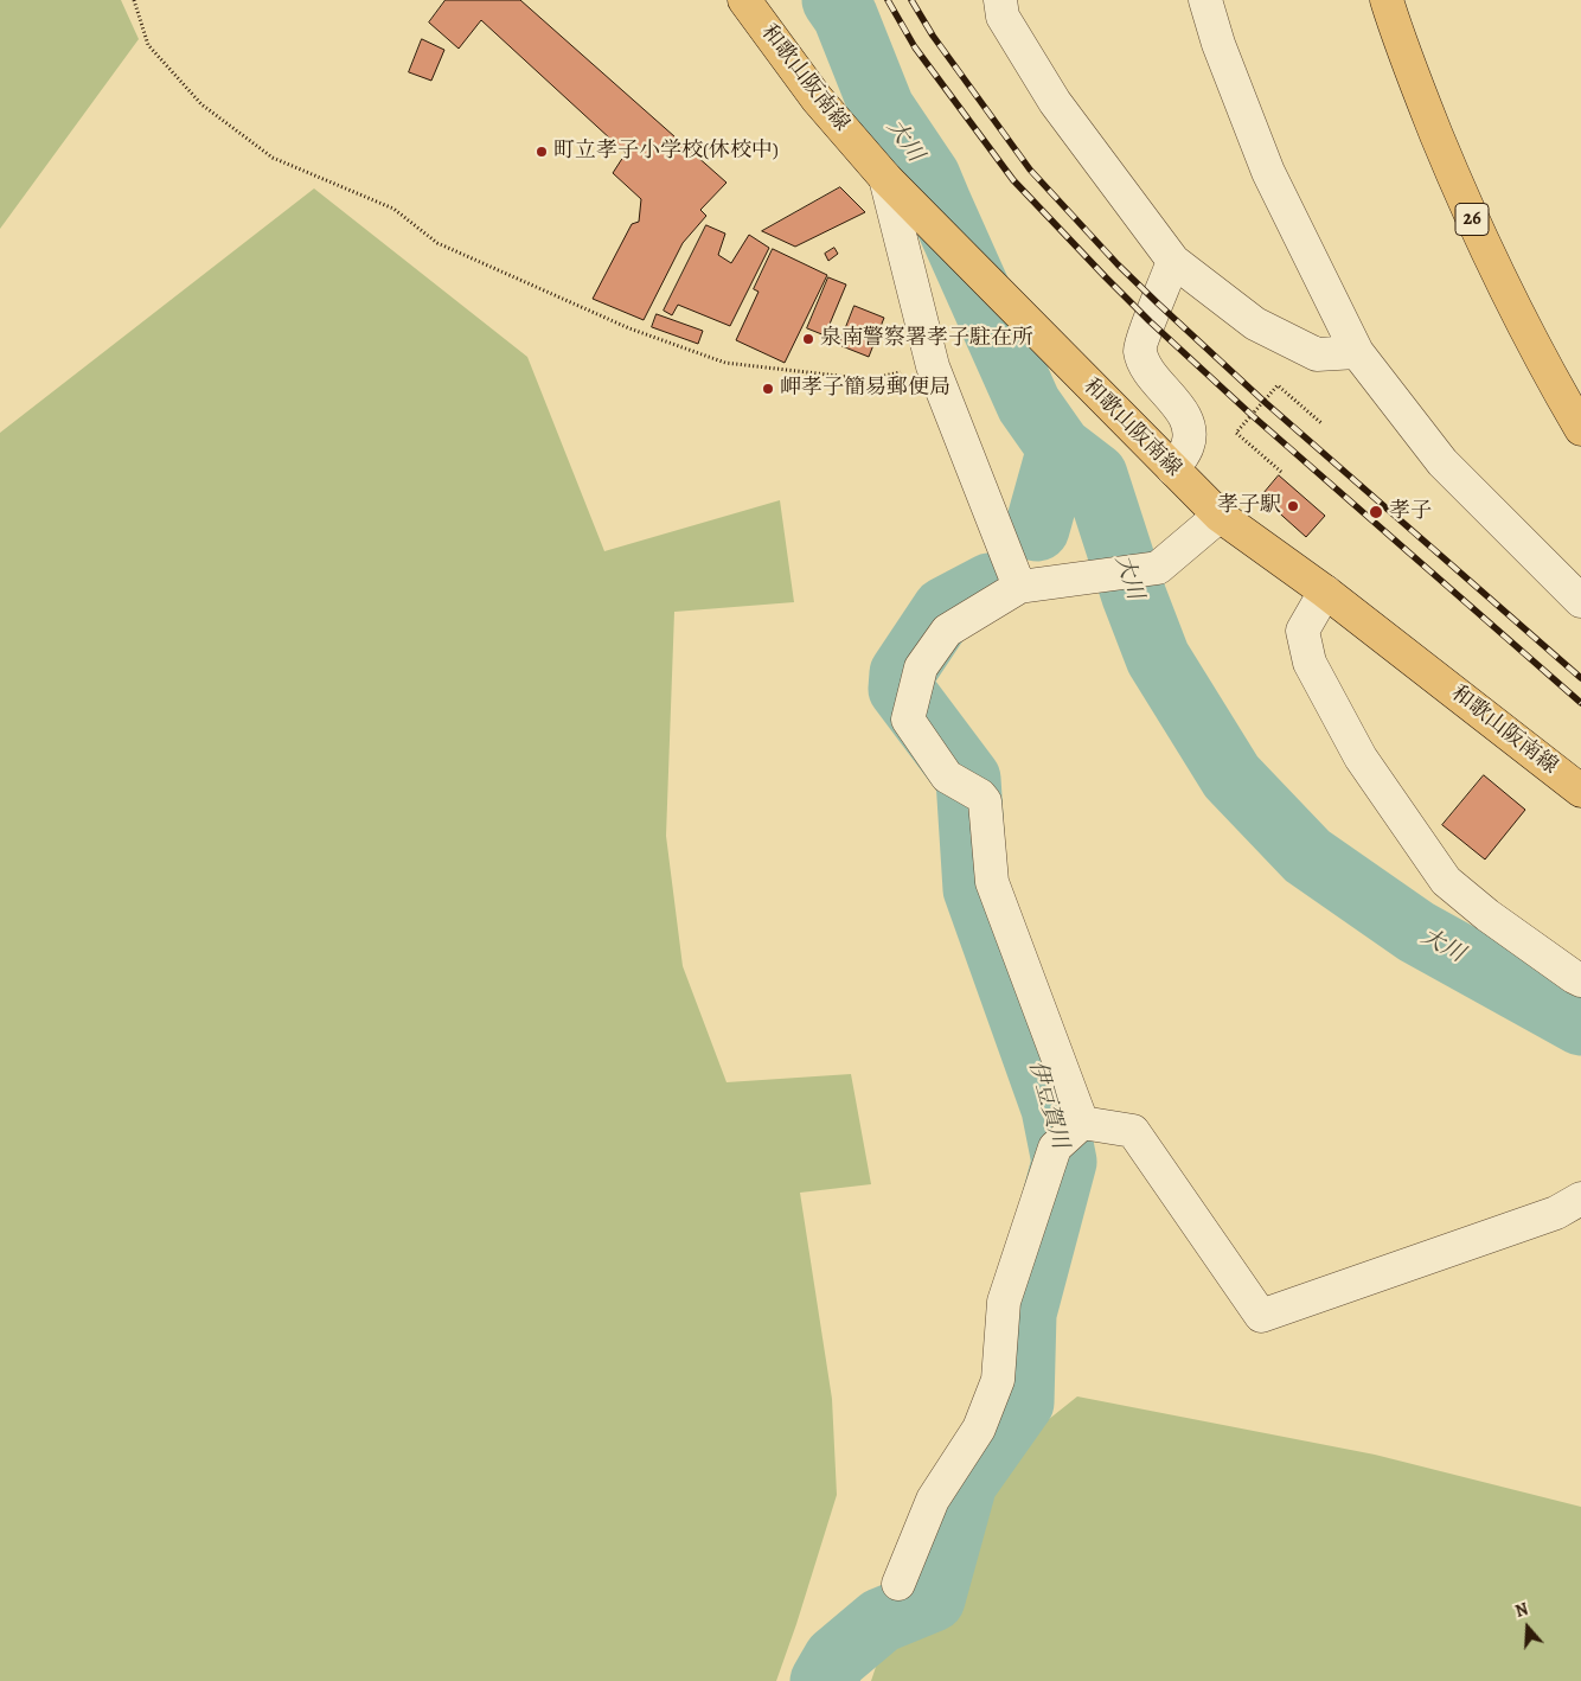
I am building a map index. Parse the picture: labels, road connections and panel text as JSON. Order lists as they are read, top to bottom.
{
  "streets": {
    "main road": ["和歌山阪南線", "26"]
  },
  "water": ["大川", "伊豆賀川"],
  "places": [
    "町立孝子小学校(休校中)",
    "泉南警察署孝子駐在所",
    "岬孝子簡易郵便局",
    "孝子駅",
    "孝子"
  ],
  "north": "top"
}
